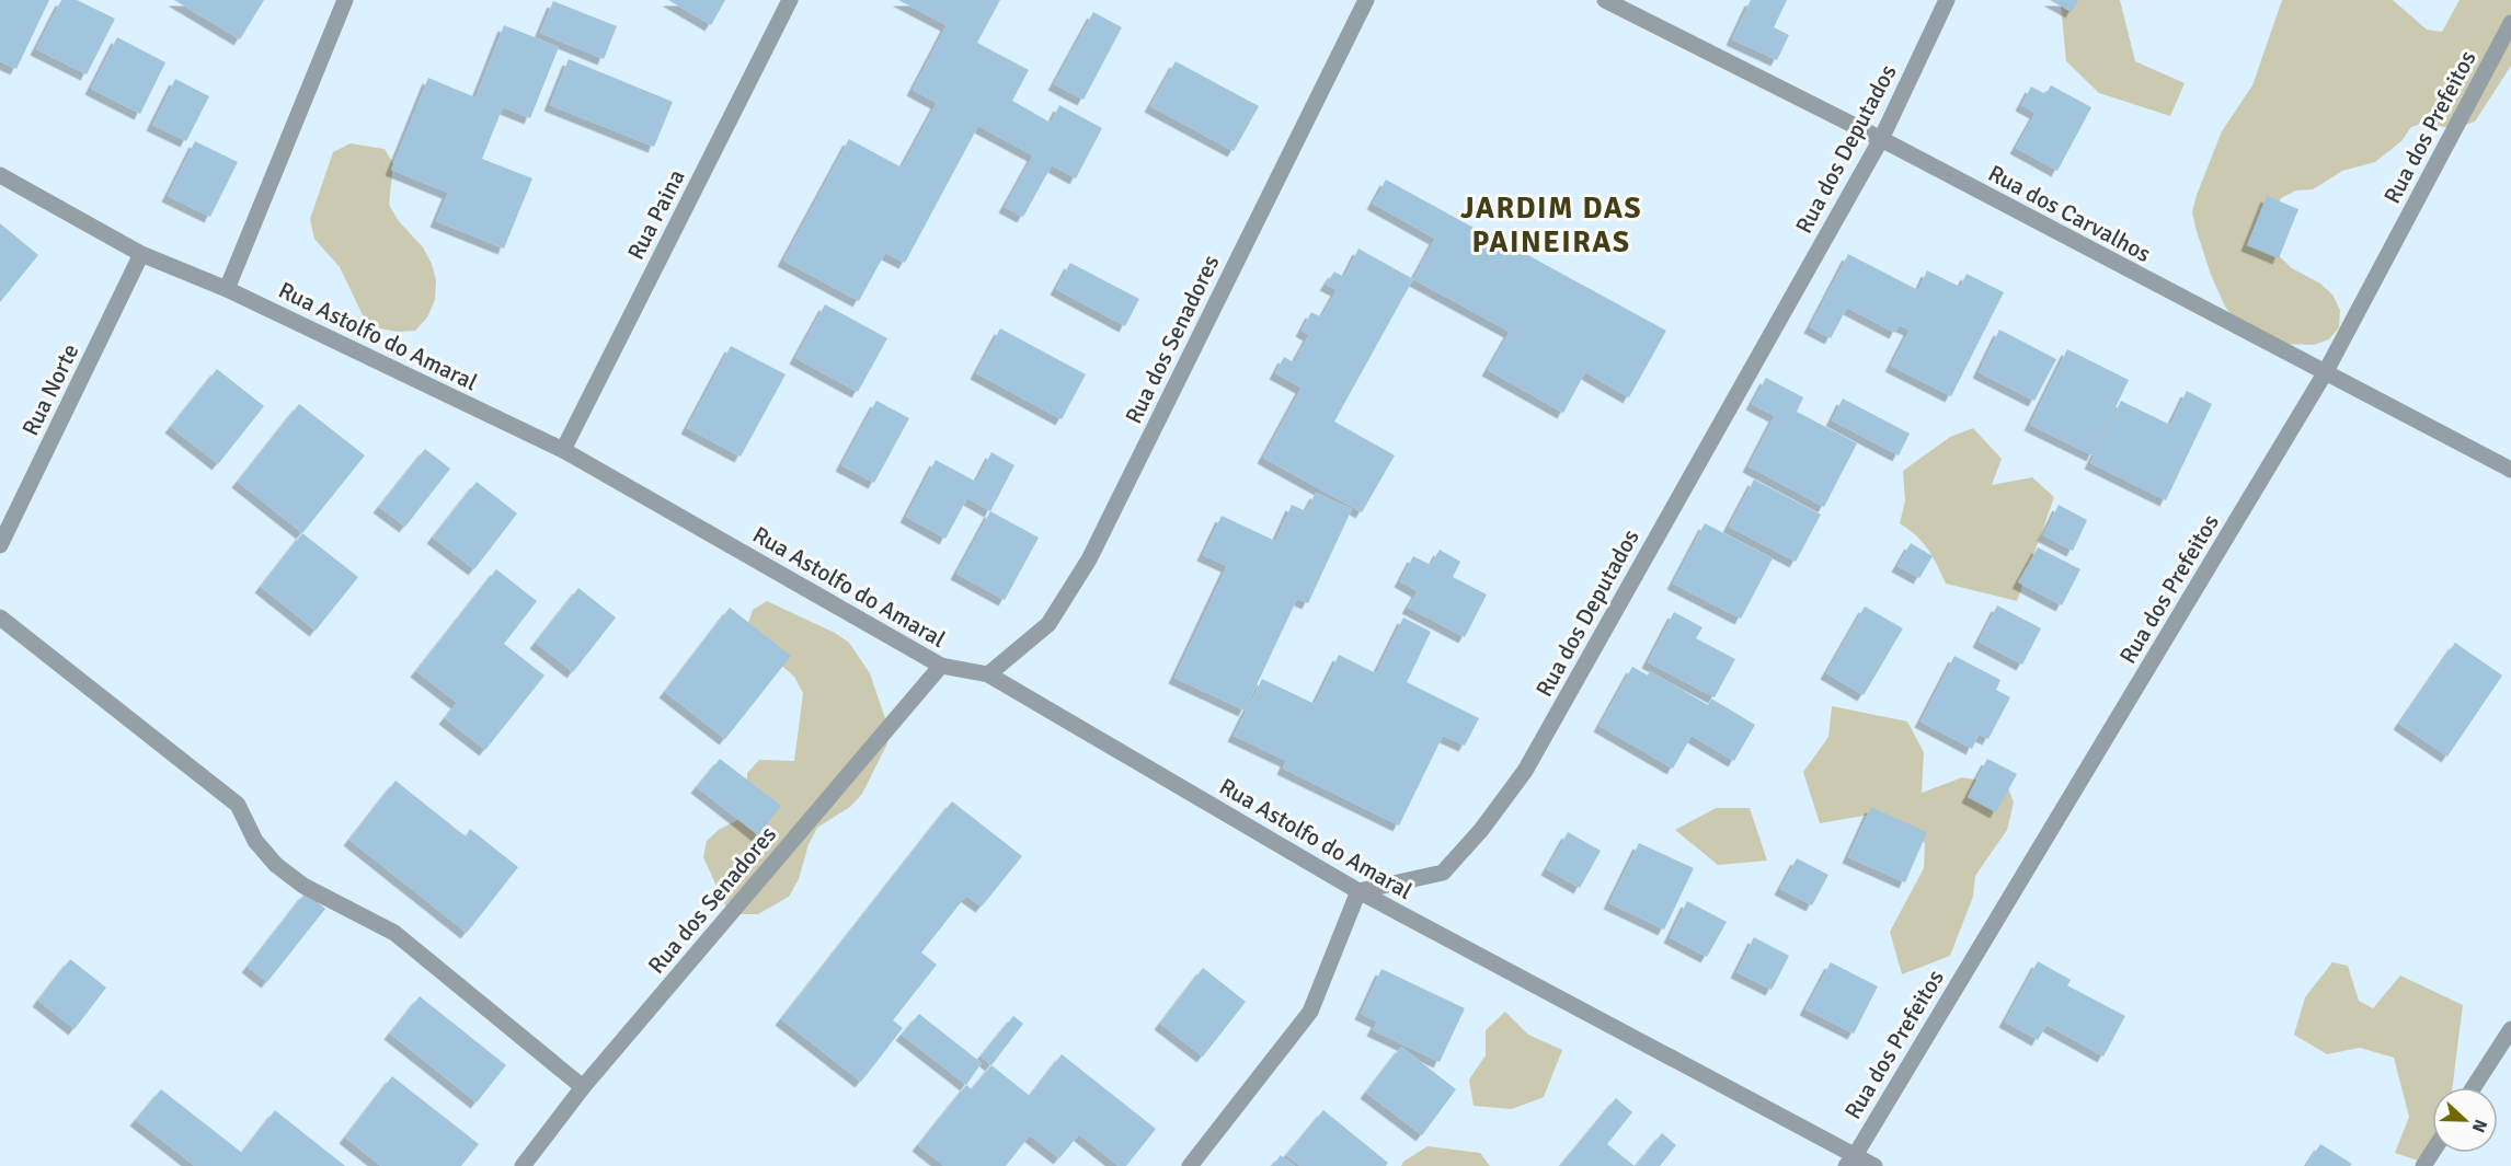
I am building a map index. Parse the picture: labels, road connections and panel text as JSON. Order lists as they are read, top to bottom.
{
  "streets": {
    "street": [
      "Rua dos Prefeitos",
      "Rua dos Deputados",
      "Rua dos Carvalhos",
      "Rua Paina",
      "Rua Astolfo do Amaral",
      "Rua dos Senadores",
      "Rua Norte"
    ]
  },
  "crossings": [
    ["Rua dos Prefeitos", "Rua dos Carvalhos"],
    ["Rua dos Prefeitos", "Rua Astolfo do Amaral"],
    ["Rua dos Deputados", "Rua dos Carvalhos"],
    ["Rua dos Deputados", "Rua Astolfo do Amaral"],
    ["Rua Paina", "Rua Astolfo do Amaral"],
    ["Rua Astolfo do Amaral", "Rua dos Senadores"],
    ["Rua Astolfo do Amaral", "Rua Norte"]
  ],
  "districts": ["JARDIM DAS PAINEIRAS"],
  "north": "right"
}
